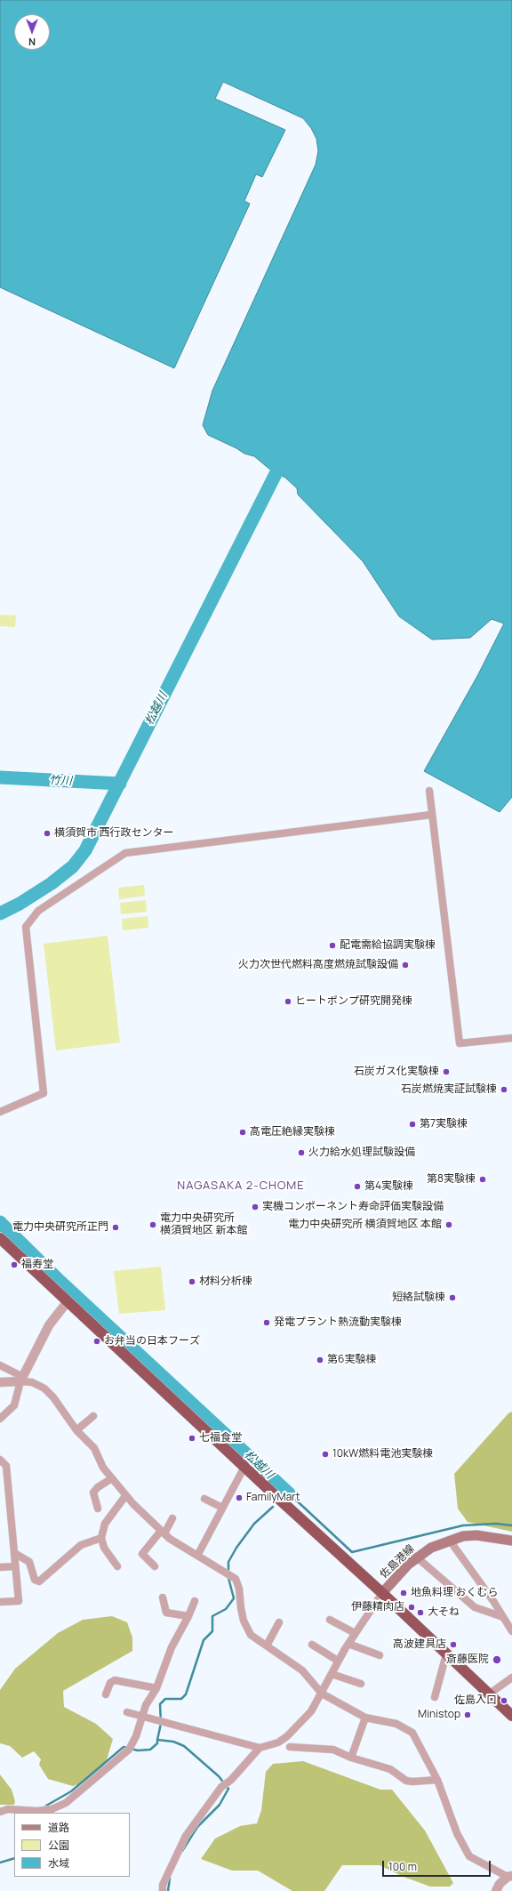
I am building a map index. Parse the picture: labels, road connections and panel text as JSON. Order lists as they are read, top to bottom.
{
  "streets": {
    "main road": ["佐島港線"]
  },
  "districts": ["NAGASAKA 2-CHOME"],
  "water": ["松越川", "竹川"],
  "places": [
    "横須賀市 西行政センター",
    "配電需給協調実験棟",
    "火力次世代燃料高度燃焼試験設備",
    "ヒートポンプ研究開発棟",
    "石炭ガス化実験棟",
    "石炭燃焼実証試験棟",
    "第7実験棟",
    "高電圧絶縁実験棟",
    "火力給水処理試験設備",
    "第8実験棟",
    "第4実験棟",
    "実機コンポーネント寿命評価実験設備",
    "電力中央研究所 横須賀地区 新本館",
    "電力中央研究所 横須賀地区 本館",
    "電力中央研究所正門",
    "福寿堂",
    "材料分析棟",
    "短絡試験棟",
    "発電プラント熱流動実験棟",
    "お弁当の日本フーズ",
    "第6実験棟",
    "七福食堂",
    "10kW燃料電池実験棟",
    "FamilyMart",
    "地魚料理 おくむら",
    "伊藤精肉店",
    "大そね",
    "高波建具店",
    "斎藤医院",
    "佐島入口",
    "Ministop"
  ],
  "legend": ["道路", "公園", "水域"],
  "scale_bar": "100 m",
  "north": "bottom"
}
